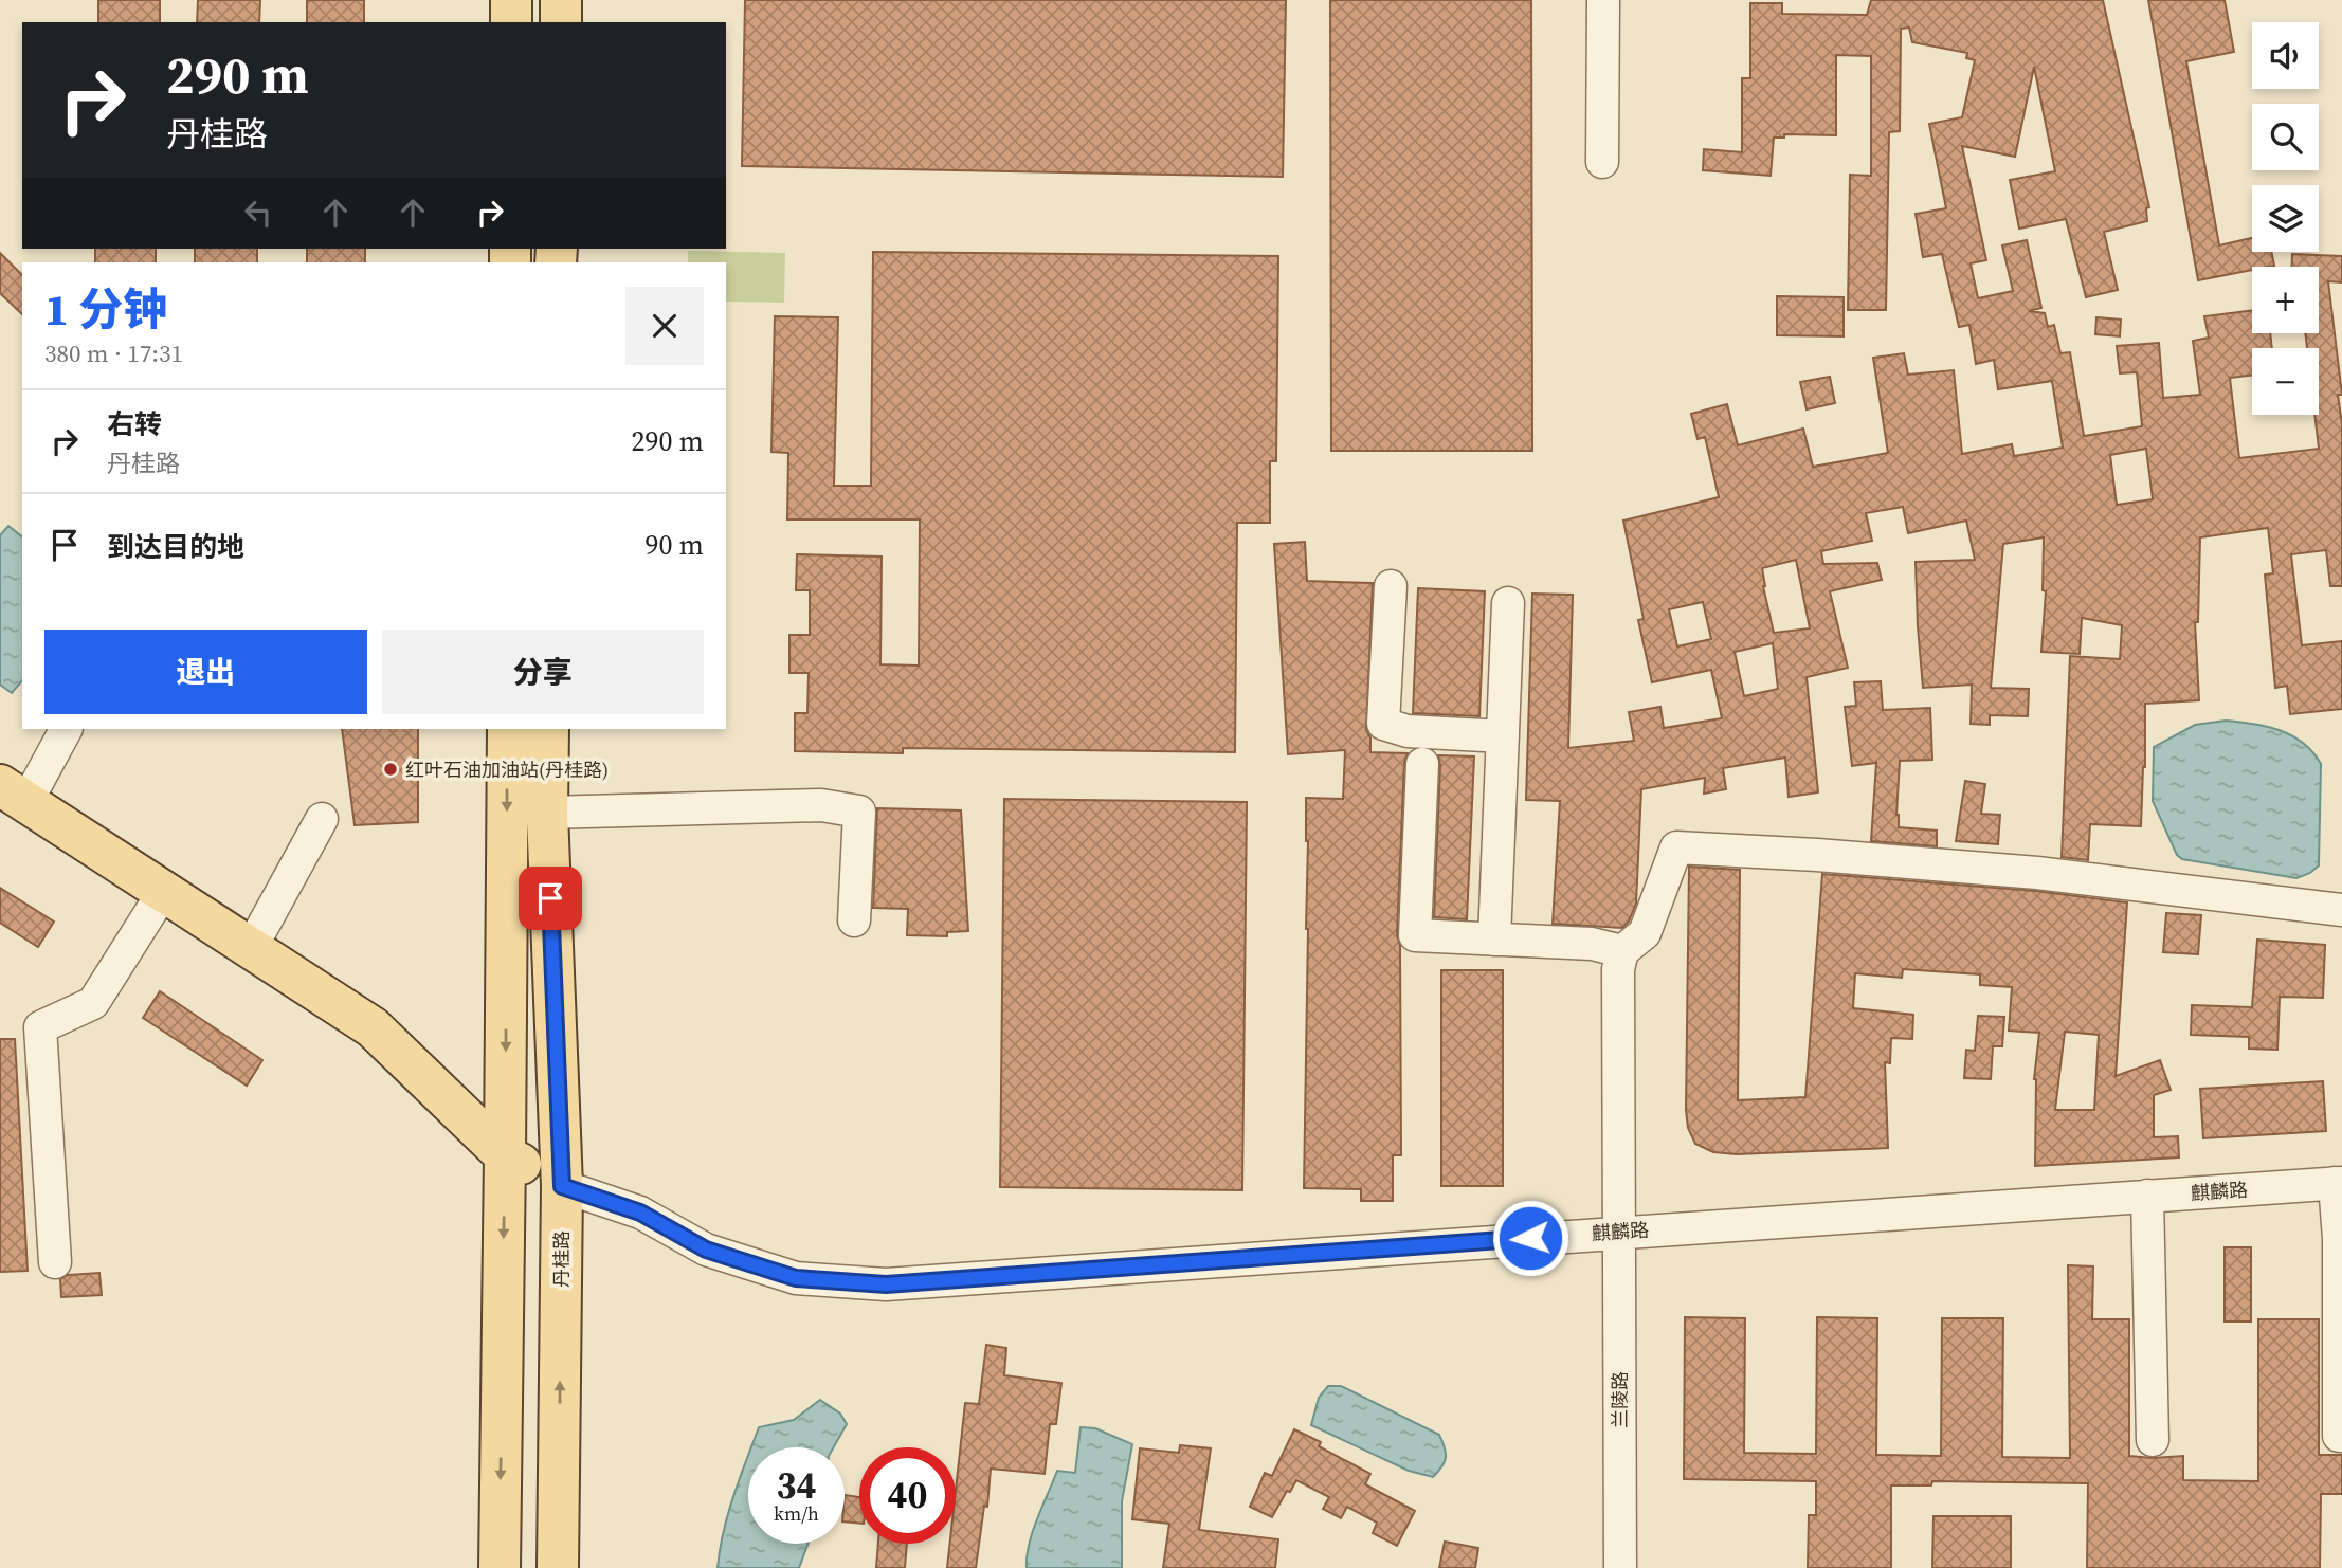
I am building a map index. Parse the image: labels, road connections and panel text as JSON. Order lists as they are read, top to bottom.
{
  "streets": {
    "main road": ["丹桂路"],
    "street": ["麒麟路", "兰陵路"]
  },
  "crossings": [
    ["麒麟路", "丹桂路"],
    ["麒麟路", "兰陵路"]
  ],
  "places": ["红叶石油加油站(丹桂路)"],
  "page": {
    "map_buttons": ["+", "−"],
    "turn": ["290 m", "丹桂路"],
    "heading": ["1 分钟", "380 m · 17:31"],
    "list": [
      {
        "name": "右转",
        "note": "丹桂路",
        "value": "290 m"
      },
      {
        "name": "到达目的地",
        "value": "90 m"
      }
    ],
    "buttons": ["退出", "分享"],
    "speed": "34 km/h",
    "limit": "40"
  }
}
